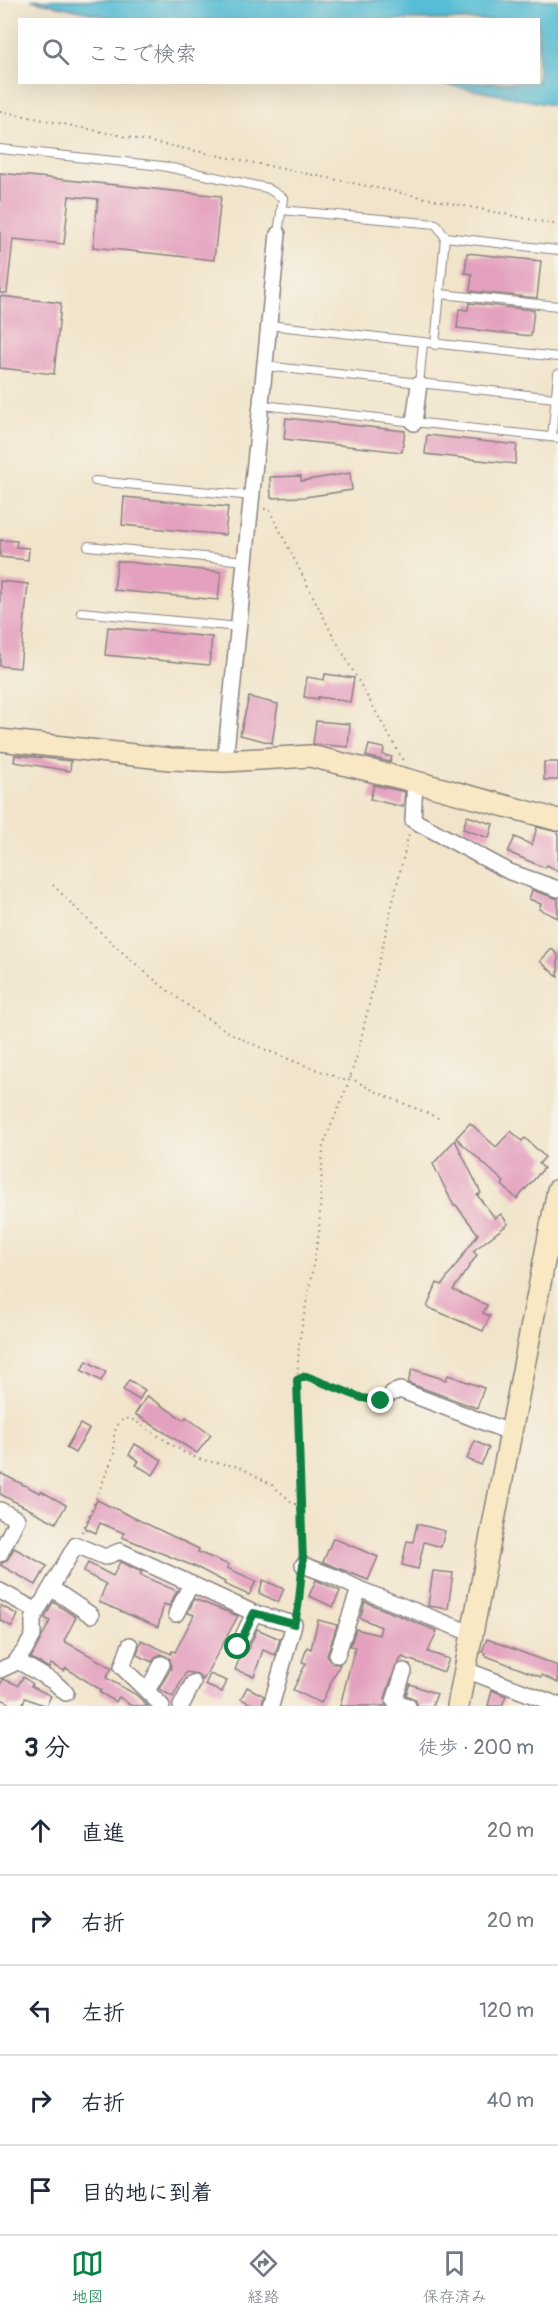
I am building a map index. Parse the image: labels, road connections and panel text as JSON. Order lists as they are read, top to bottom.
{
  "page": {
    "search": "ここで検索",
    "heading": ["3 分", "徒歩 · 200 m"],
    "list": [
      ["直進", "20 m"],
      ["右折", "20 m"],
      ["左折", "120 m"],
      ["右折", "40 m"],
      "目的地に到着"
    ],
    "nav": ["地図", "経路", "保存済み"]
  }
}
